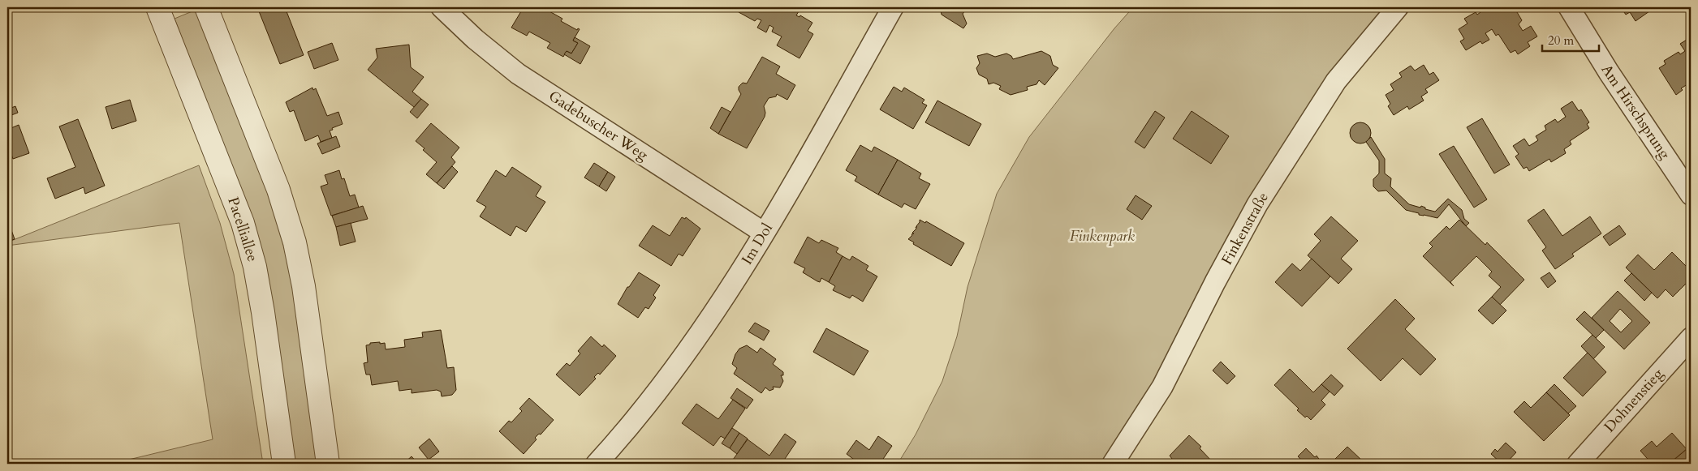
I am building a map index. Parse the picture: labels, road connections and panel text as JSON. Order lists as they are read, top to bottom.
{
  "streets": {
    "street": [
      "Am Hirschsprung",
      "Gadebuscher Weg",
      "Finkenstraße",
      "Pacelliallee",
      "Im Dol",
      "Dohnenstieg"
    ]
  },
  "crossings": [
    ["Gadebuscher Weg", "Im Dol"]
  ],
  "parks": ["Finkenpark"],
  "scale_bar": "20 m"
}
